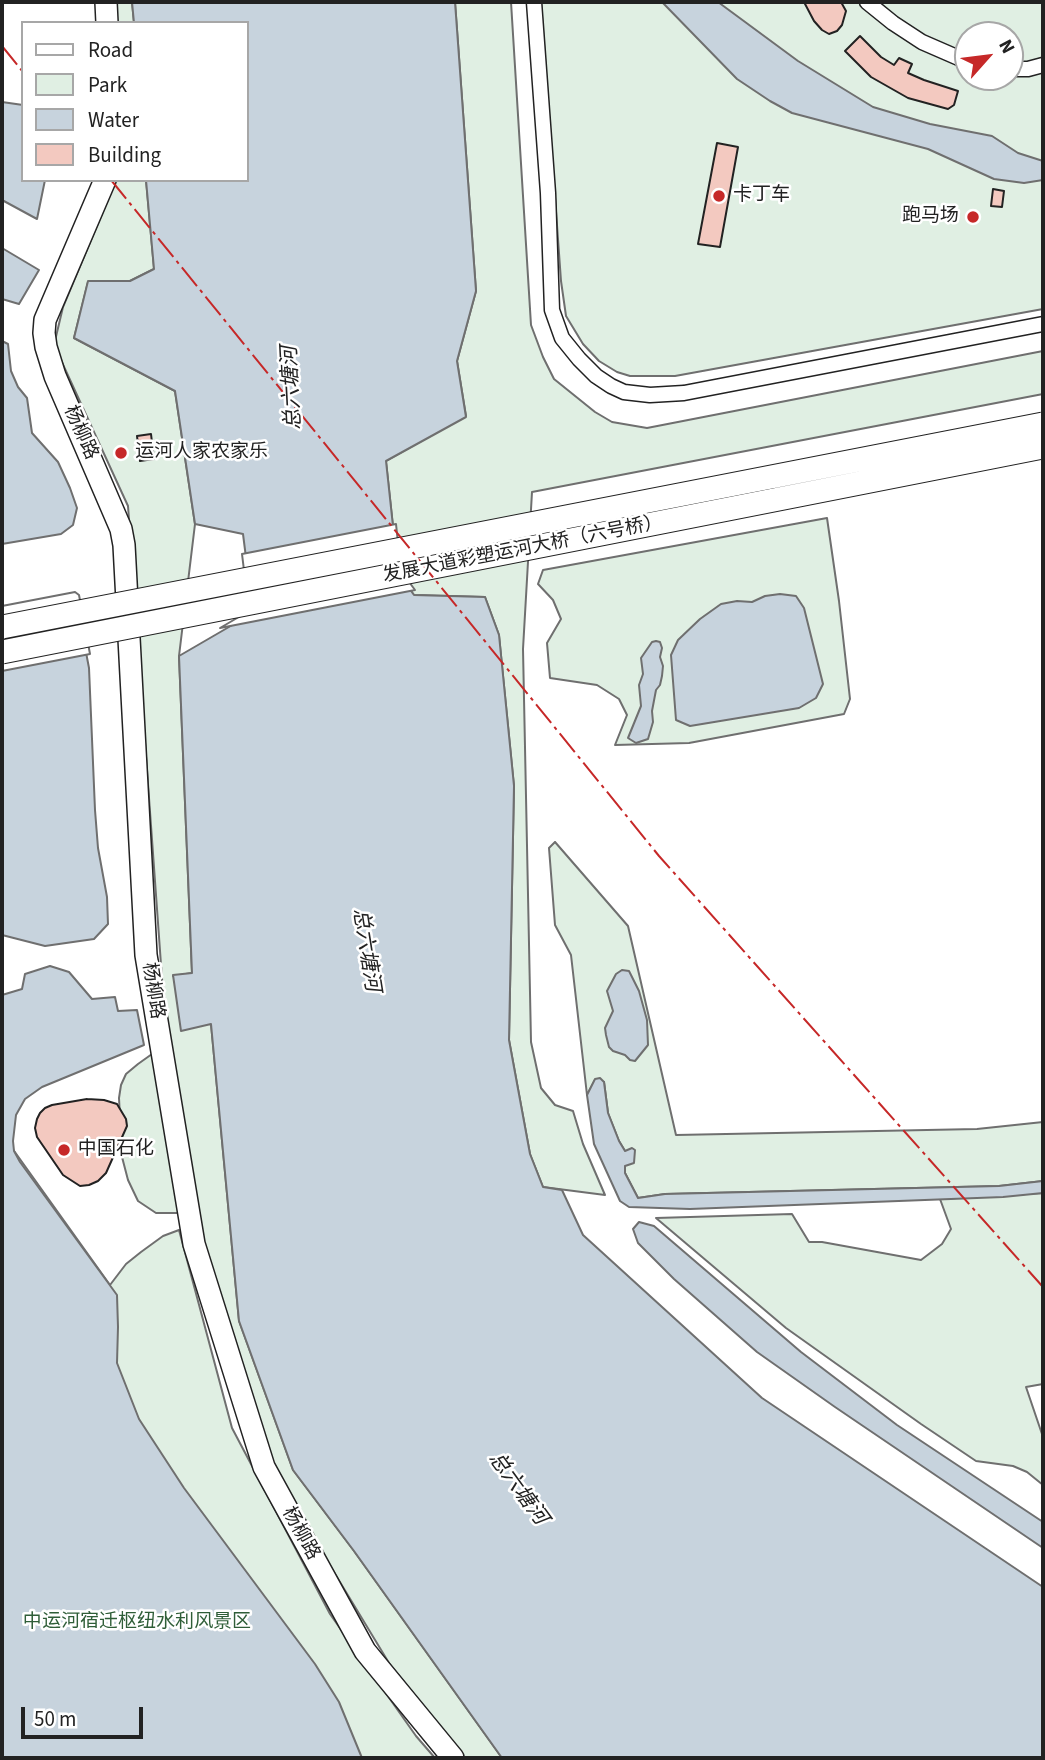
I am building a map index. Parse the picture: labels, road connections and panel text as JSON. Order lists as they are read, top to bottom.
{
  "streets": {
    "main road": ["发展大道彩塑运河大桥（六号桥）"],
    "street": ["杨柳路"]
  },
  "water": ["总六塘河"],
  "parks": ["中运河宿迁枢纽水利风景区"],
  "places": [
    "卡丁车",
    "跑马场",
    "运河人家农家乐",
    "中国石化"
  ],
  "legend": [
    "Road",
    "Park",
    "Water",
    "Building"
  ],
  "scale_bar": "50 m",
  "north": "top right"
}
